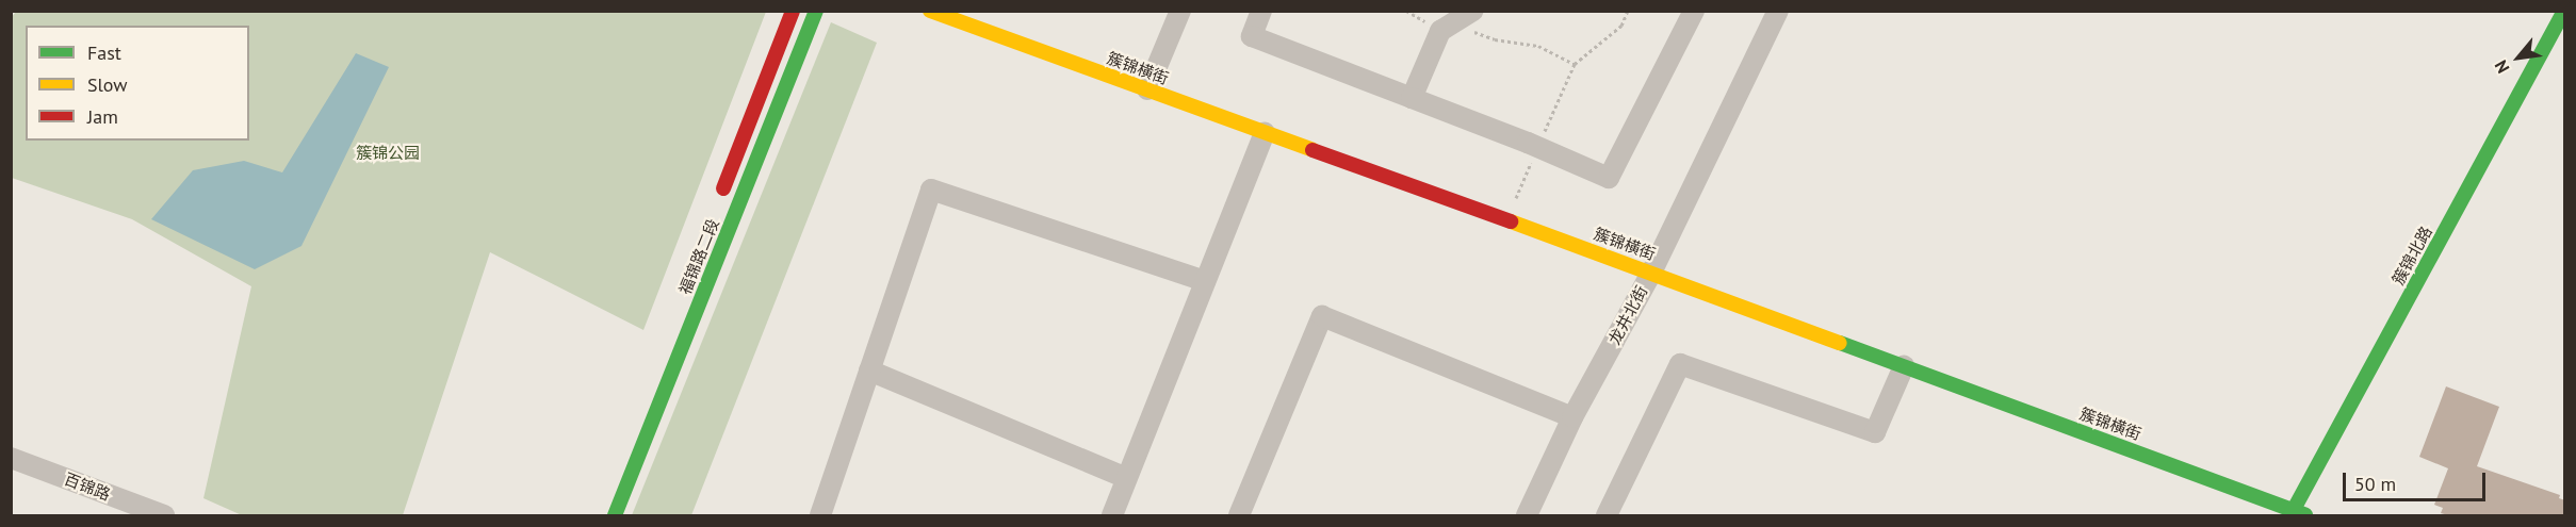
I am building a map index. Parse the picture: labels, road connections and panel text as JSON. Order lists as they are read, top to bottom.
{
  "streets": {
    "street": [
      "簇锦横街",
      "簇锦北路",
      "福锦路二段",
      "龙井北街",
      "百锦路"
    ]
  },
  "crossings": [
    ["簇锦横街", "簇锦北路"],
    ["簇锦横街", "龙井北街"]
  ],
  "parks": ["簇锦公园"],
  "legend": ["Fast", "Slow", "Jam"],
  "scale_bar": "50 m",
  "north": "bottom left"
}
